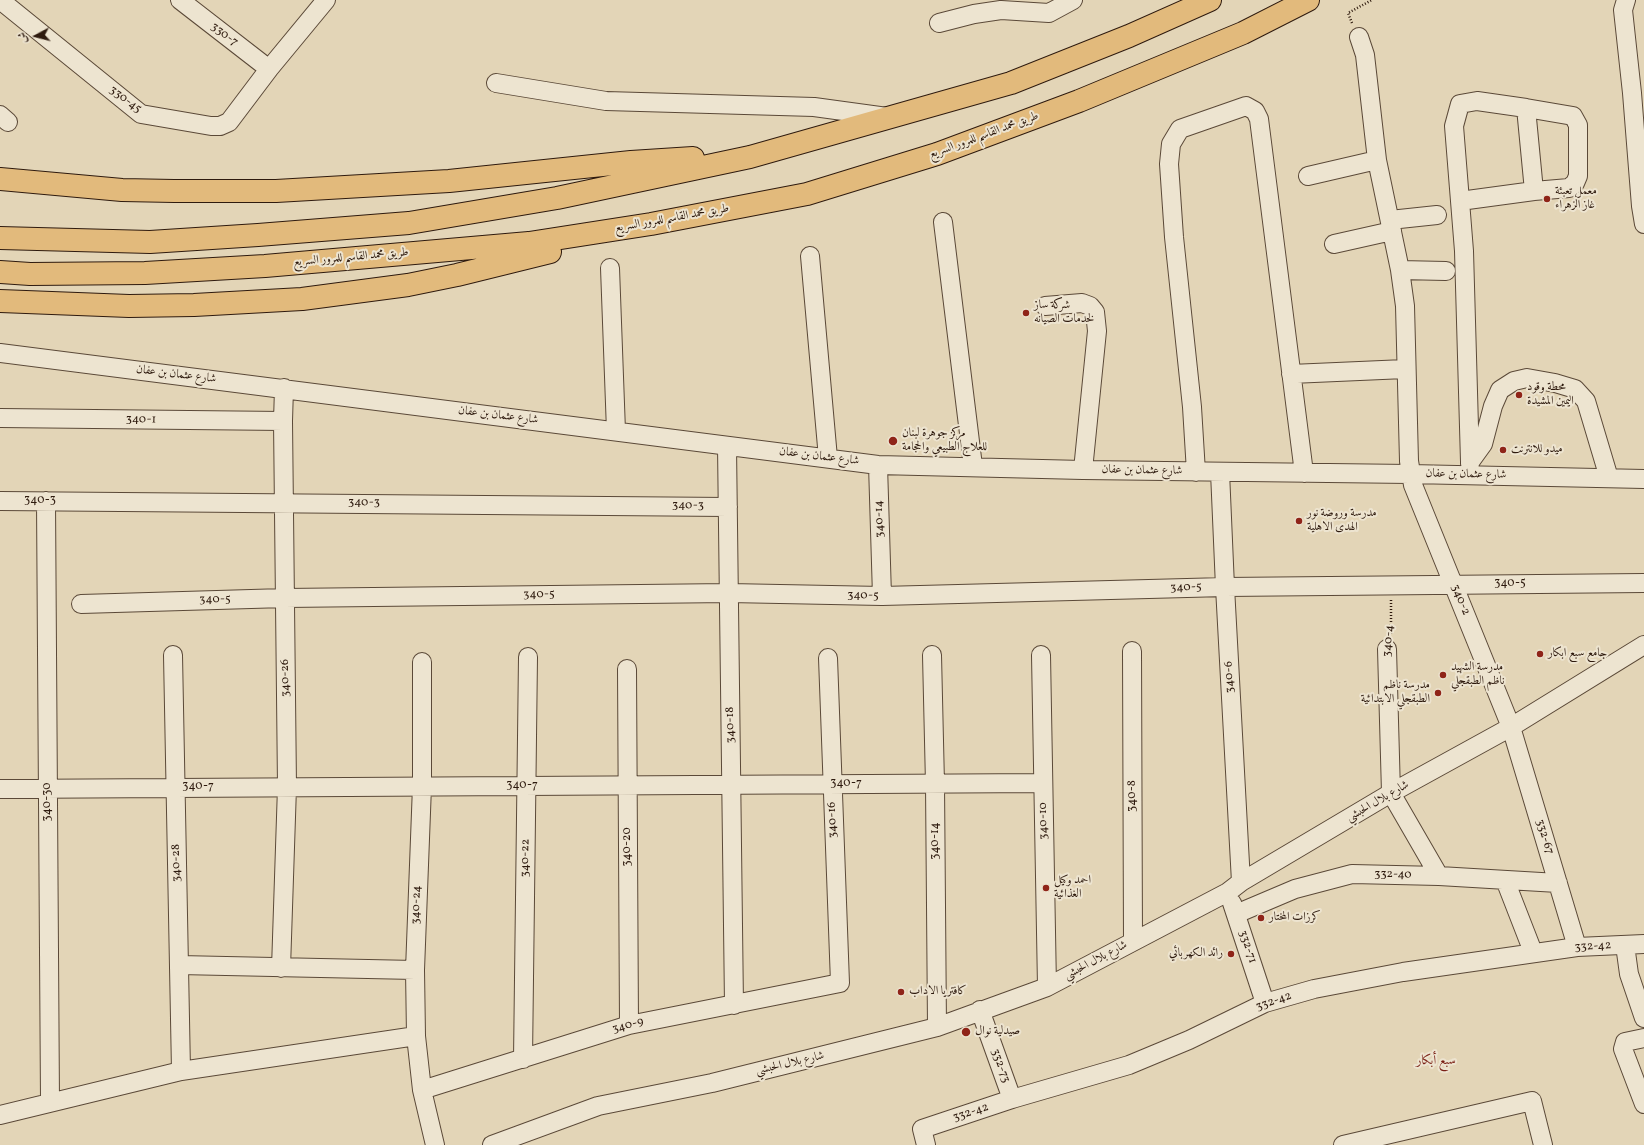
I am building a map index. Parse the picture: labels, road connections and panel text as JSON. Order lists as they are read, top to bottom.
{
  "streets": {
    "highway": ["طريق محمد القاسم للمرور السريع"],
    "street": [
      "330-7",
      "330-45",
      "شارع عثمان بن عفان",
      "340-1",
      "340-3",
      "340-14",
      "340-5",
      "340-2",
      "340-4",
      "340-6",
      "340-26",
      "340-18",
      "340-7",
      "340-8",
      "340-30",
      "شارع بلال الحبشي",
      "340-16",
      "340-10",
      "332-67",
      "340-20",
      "340-22",
      "340-28",
      "332-40",
      "340-24",
      "332-71",
      "332-42",
      "340-9",
      "332-73"
    ]
  },
  "crossings": [
    ["330-7", "330-45"],
    ["شارع عثمان بن عفان", "340-14"],
    ["شارع عثمان بن عفان", "340-2"],
    ["شارع عثمان بن عفان", "340-6"],
    ["شارع عثمان بن عفان", "340-26"],
    ["شارع عثمان بن عفان", "340-18"],
    ["340-1", "340-26"],
    ["340-3", "340-26"],
    ["340-3", "340-18"],
    ["340-3", "340-30"],
    ["340-14", "340-5"],
    ["340-14", "340-7"],
    ["340-14", "شارع بلال الحبشي"],
    ["340-5", "340-2"],
    ["340-5", "340-4"],
    ["340-5", "340-6"],
    ["340-5", "340-26"],
    ["340-5", "340-18"],
    ["340-2", "شارع بلال الحبشي"],
    ["340-2", "332-67"],
    ["340-4", "شارع بلال الحبشي"],
    ["340-6", "شارع بلال الحبشي"],
    ["340-6", "332-71"],
    ["340-26", "340-7"],
    ["340-18", "340-7"],
    ["340-18", "340-9"],
    ["340-7", "340-30"],
    ["340-7", "340-16"],
    ["340-7", "340-10"],
    ["340-7", "340-20"],
    ["340-7", "340-22"],
    ["340-7", "340-28"],
    ["340-7", "340-24"],
    ["340-8", "شارع بلال الحبشي"],
    ["شارع بلال الحبشي", "340-10"],
    ["شارع بلال الحبشي", "332-67"],
    ["شارع بلال الحبشي", "332-71"],
    ["شارع بلال الحبشي", "332-73"],
    ["340-16", "340-9"],
    ["332-67", "332-40"],
    ["332-67", "332-42"],
    ["340-20", "340-9"],
    ["340-22", "340-9"],
    ["332-40", "332-71"],
    ["340-24", "340-9"],
    ["332-71", "332-42"],
    ["332-42", "332-73"]
  ],
  "districts": ["سبع أبكار"],
  "places": [
    "معمل تعبئة غاز الزهراء",
    "شركة ساز لخدمات الصيانه",
    "محطة وقود اليمين المشيدة",
    "مركز جوهرة لبنان للعلاج الطبيعي والحجامة",
    "ميدو للانترنت",
    "مدرسة وروضة نور الهدى الاهلية",
    "جامع سبع ابكار",
    "مدرسة الشهيد ناظم الطبقجلي",
    "مدرسة ناظم الطبقجلي الابتدائية",
    "احمد وكيل الغذائية",
    "كرزات المختار",
    "رائد الكهربائي",
    "كافتريا الاداب",
    "صيدلية نوال"
  ],
  "north": "left"
}
